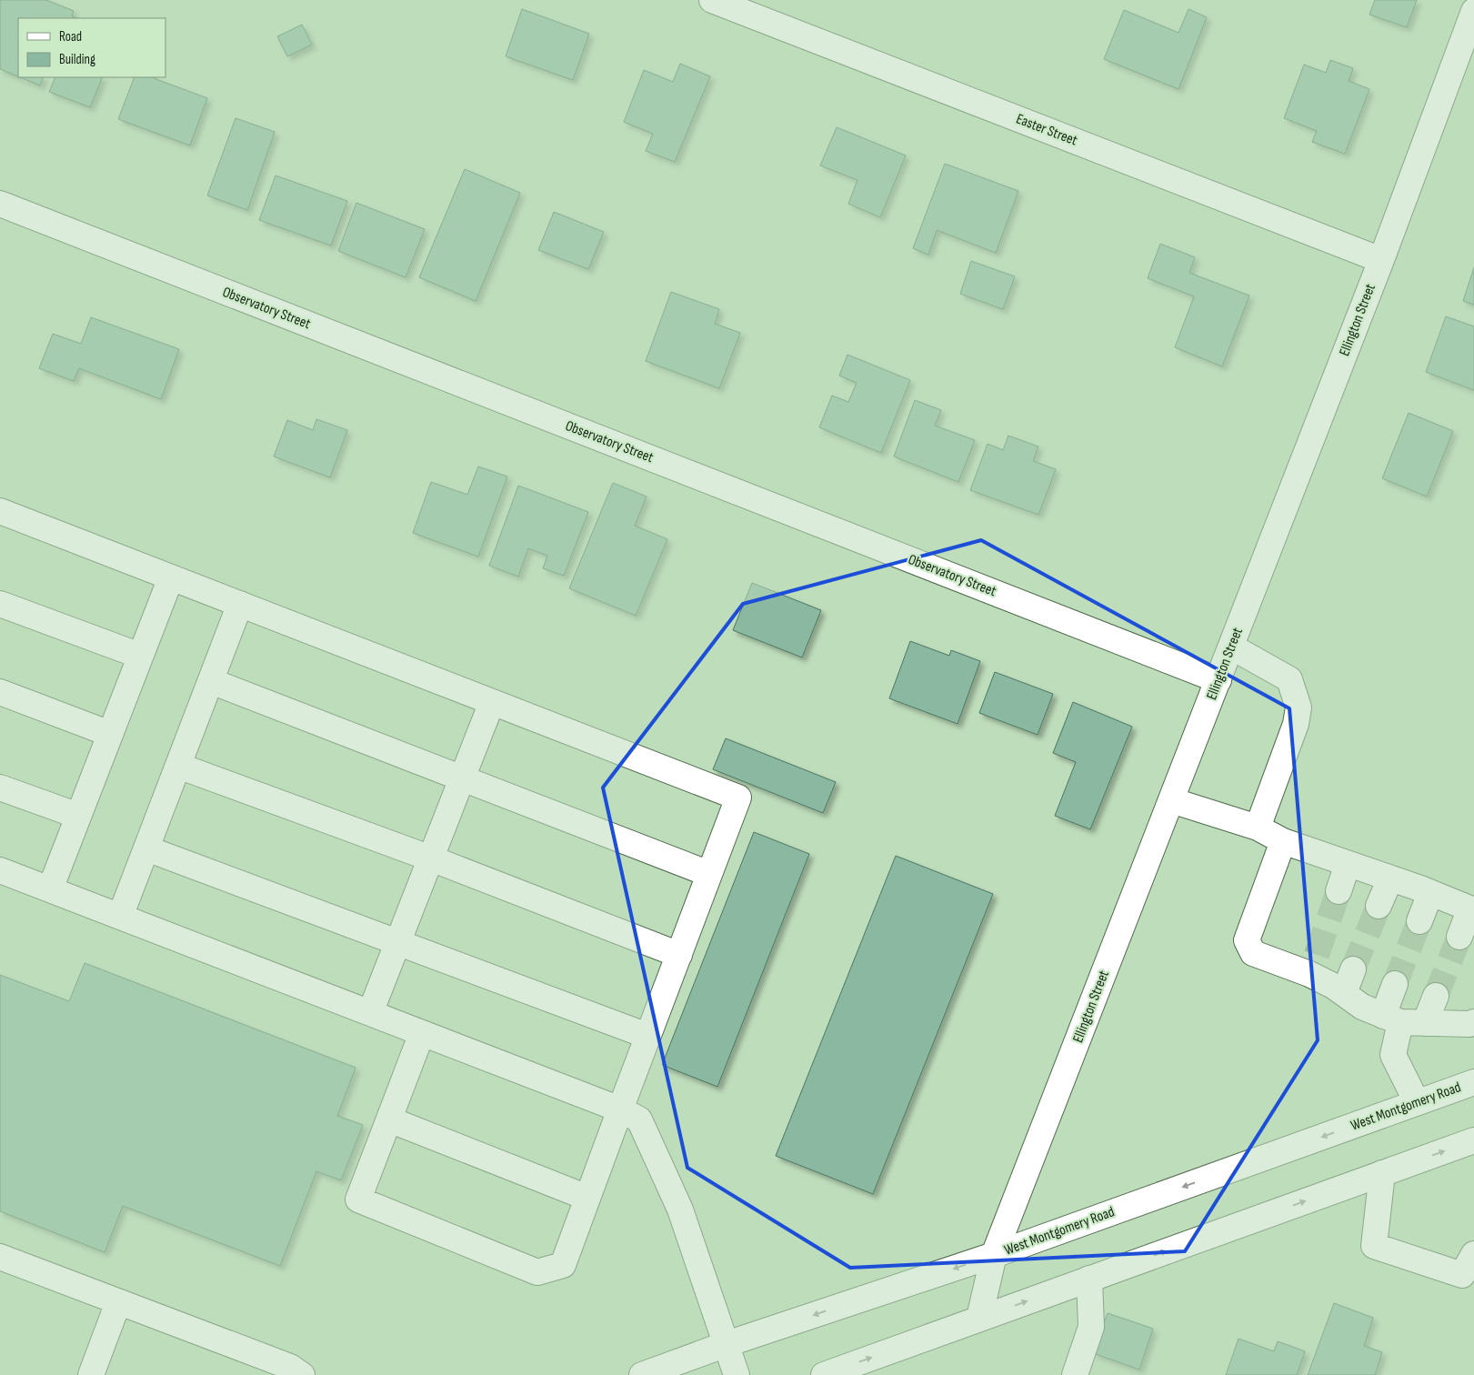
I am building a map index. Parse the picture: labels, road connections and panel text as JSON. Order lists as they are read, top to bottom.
{
  "streets": {
    "street": [
      "Easter Street",
      "Observatory Street",
      "Ellington Street",
      "West Montgomery Road"
    ]
  },
  "crossings": [
    ["Easter Street", "Ellington Street"],
    ["Observatory Street", "Ellington Street"],
    ["Ellington Street", "West Montgomery Road"]
  ],
  "legend": ["Road", "Building"]
}
